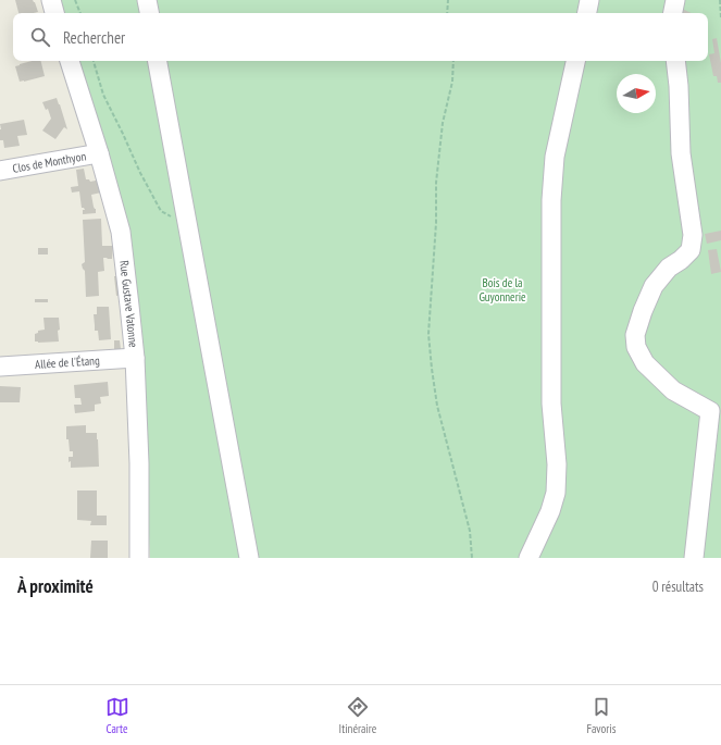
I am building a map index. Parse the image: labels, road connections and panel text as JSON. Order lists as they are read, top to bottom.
{
  "streets": {
    "street": ["Clos de Monthyon", "Rue Gustave Vatonne", "Allée de l'Étang"]
  },
  "crossings": [
    ["Clos de Monthyon", "Rue Gustave Vatonne"],
    ["Rue Gustave Vatonne", "Allée de l'Étang"]
  ],
  "parks": ["Bois de la Guyonnerie"],
  "north": "right",
  "page": {
    "search": "Rechercher",
    "heading": ["À proximité", "0 résultats"],
    "nav": ["Carte", "Itinéraire", "Favoris"]
  }
}
